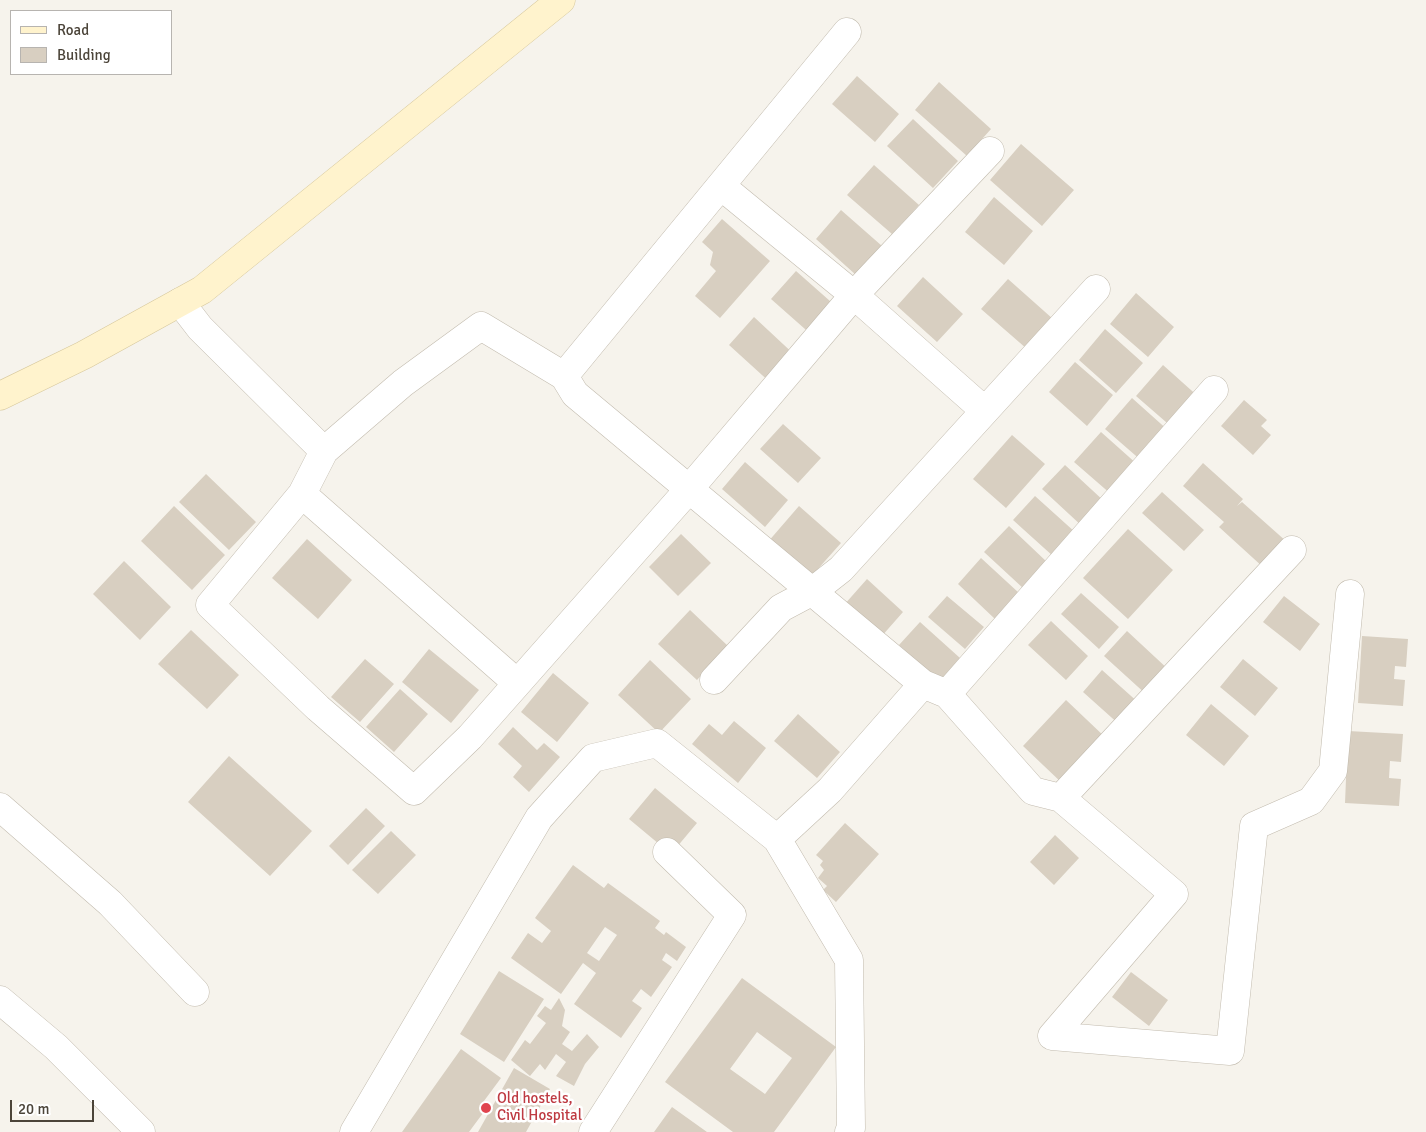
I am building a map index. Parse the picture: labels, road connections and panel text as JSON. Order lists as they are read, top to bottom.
{
  "places": ["Old hostels, Civil Hospital"],
  "legend": ["Road", "Building"],
  "scale_bar": "20 m"
}
